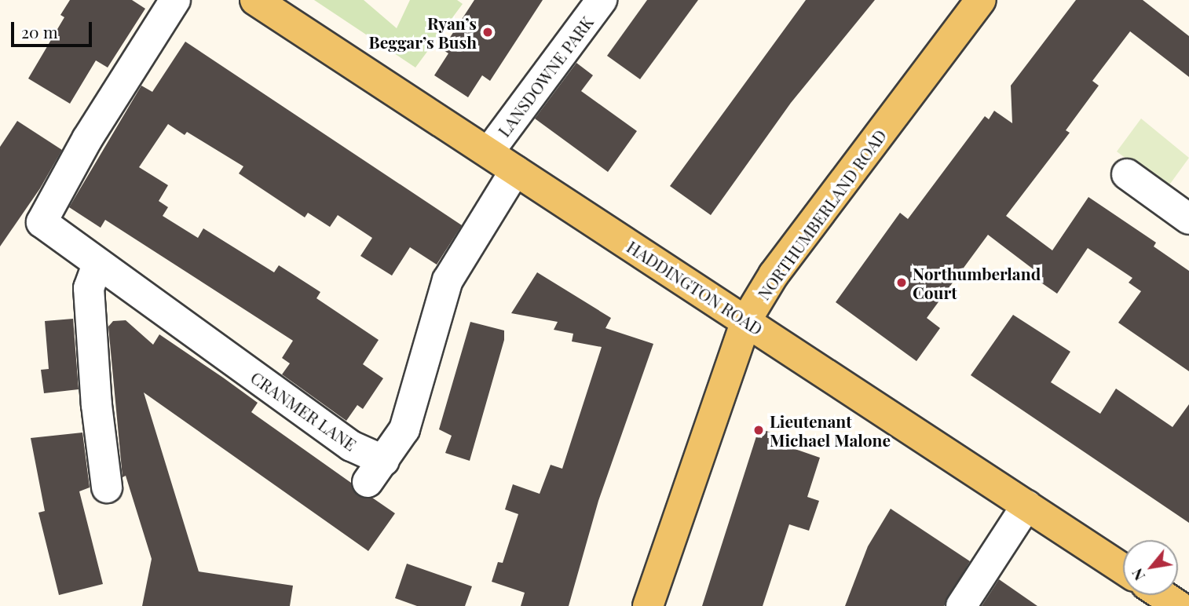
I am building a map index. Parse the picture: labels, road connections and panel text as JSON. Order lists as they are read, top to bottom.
{
  "streets": {
    "main road": ["NORTHUMBERLAND ROAD", "HADDINGTON ROAD"],
    "street": ["LANSDOWNE PARK", "CRANMER LANE"]
  },
  "crossings": [
    ["LANSDOWNE PARK", "HADDINGTON ROAD"],
    ["NORTHUMBERLAND ROAD", "HADDINGTON ROAD"],
    ["HADDINGTON ROAD", "CRANMER LANE"]
  ],
  "places": ["Ryan’s Beggar’s Bush", "Northumberland Court", "Lieutenant Michael Malone"],
  "scale_bar": "20 m",
  "north": "bottom left"
}
